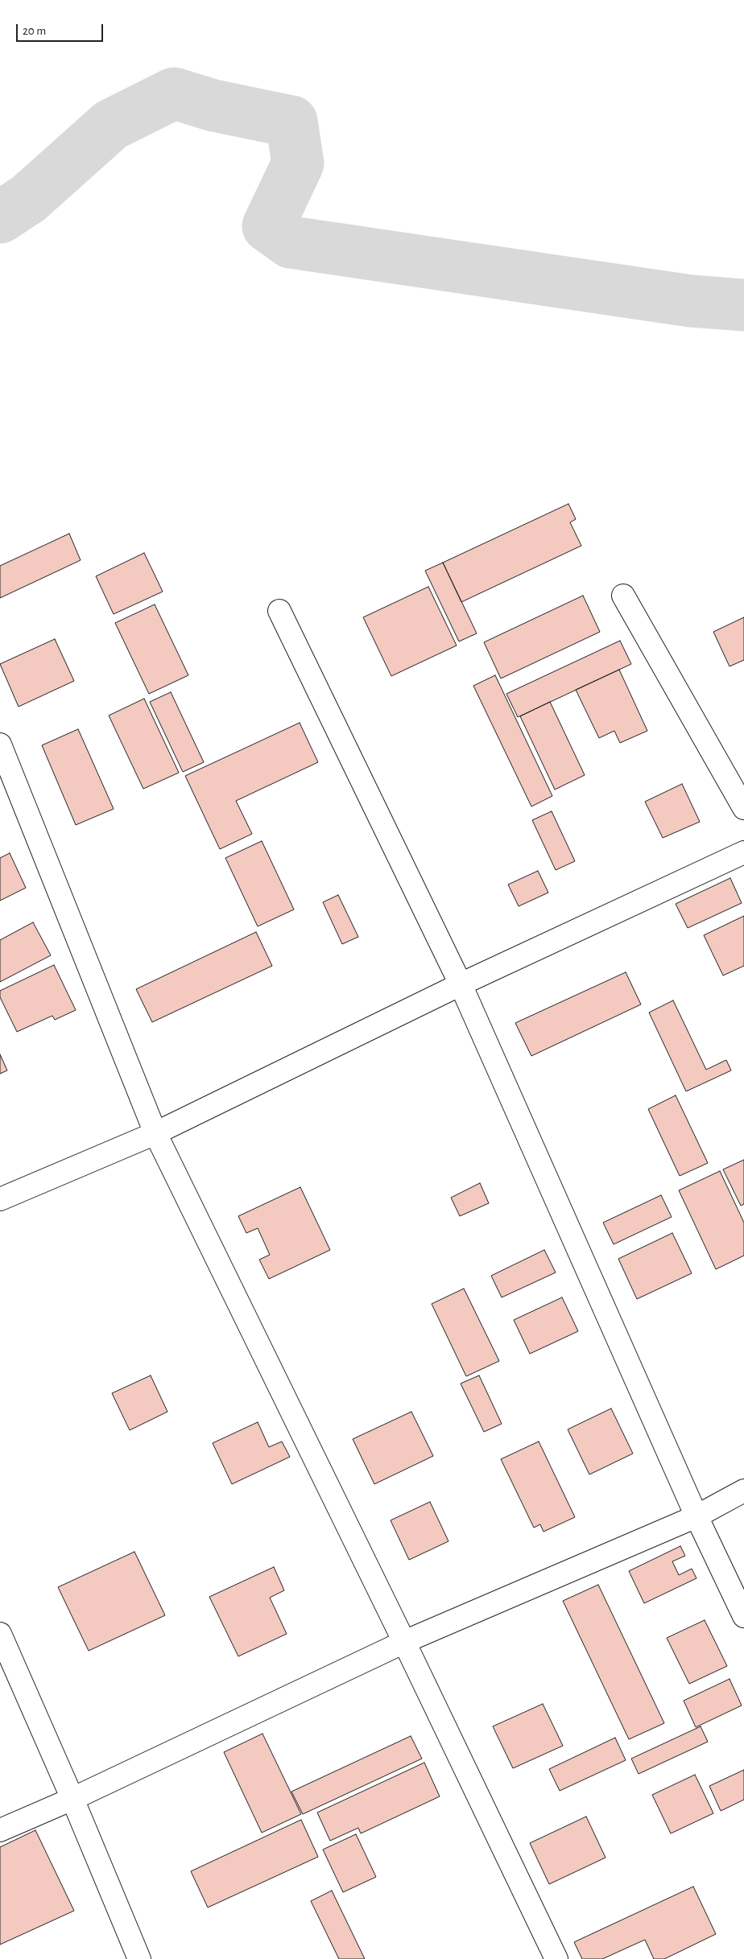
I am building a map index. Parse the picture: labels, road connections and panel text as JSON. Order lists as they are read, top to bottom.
{
  "scale_bar": "20 m"
}
